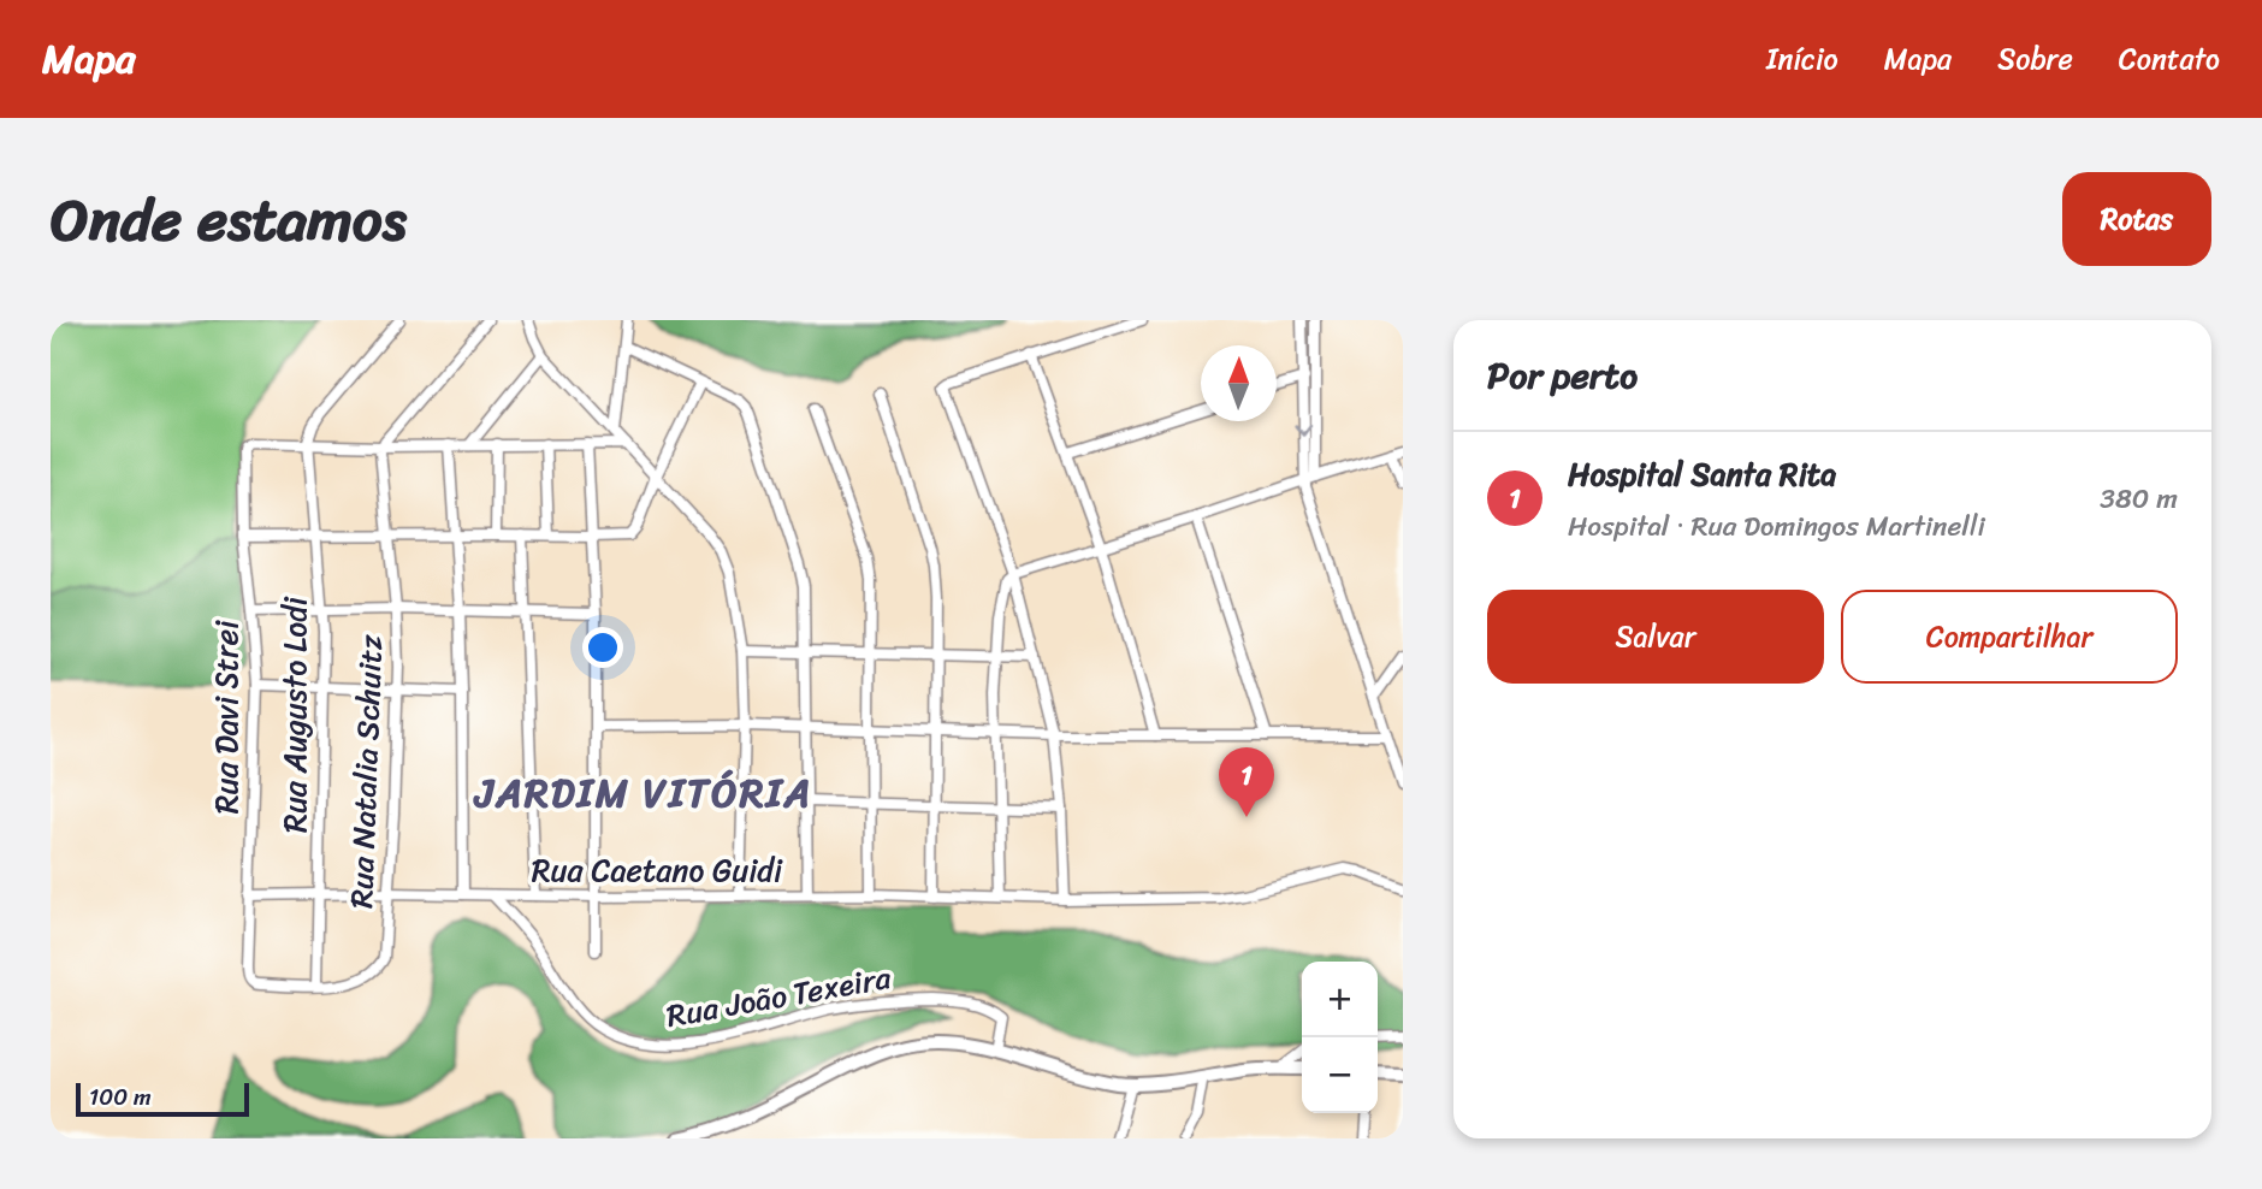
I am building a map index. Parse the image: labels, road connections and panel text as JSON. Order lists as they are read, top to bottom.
{
  "streets": {
    "street": [
      "Rua Augusto Lodi",
      "Rua Davi Strei",
      "Rua Natalia Schuitz",
      "Rua Caetano Guidi",
      "Rua João Texeira"
    ]
  },
  "crossings": [
    ["Rua Augusto Lodi", "Rua Davi Strei"],
    ["Rua Augusto Lodi", "Rua Natalia Schuitz"],
    ["Rua Augusto Lodi", "Rua Caetano Guidi"],
    ["Rua Davi Strei", "Rua Natalia Schuitz"],
    ["Rua Davi Strei", "Rua Caetano Guidi"],
    ["Rua Natalia Schuitz", "Rua Caetano Guidi"],
    ["Rua Caetano Guidi", "Rua João Texeira"]
  ],
  "districts": ["JARDIM VITÓRIA"],
  "scale_bar": "100 m",
  "north": "top",
  "page": {
    "header": "Mapa",
    "nav": [
      "Início",
      "Mapa",
      "Sobre",
      "Contato"
    ],
    "title": "Onde estamos",
    "buttons": [
      "Rotas",
      ["Salvar", "Compartilhar"]
    ],
    "heading": "Por perto",
    "list": [
      {
        "mark": "1",
        "name": "Hospital Santa Rita",
        "note": "Hospital · Rua Domingos Martinelli",
        "value": "380 m"
      }
    ],
    "pins": "1",
    "map_buttons": ["+", "−"],
    "scale": "100 m"
  }
}
